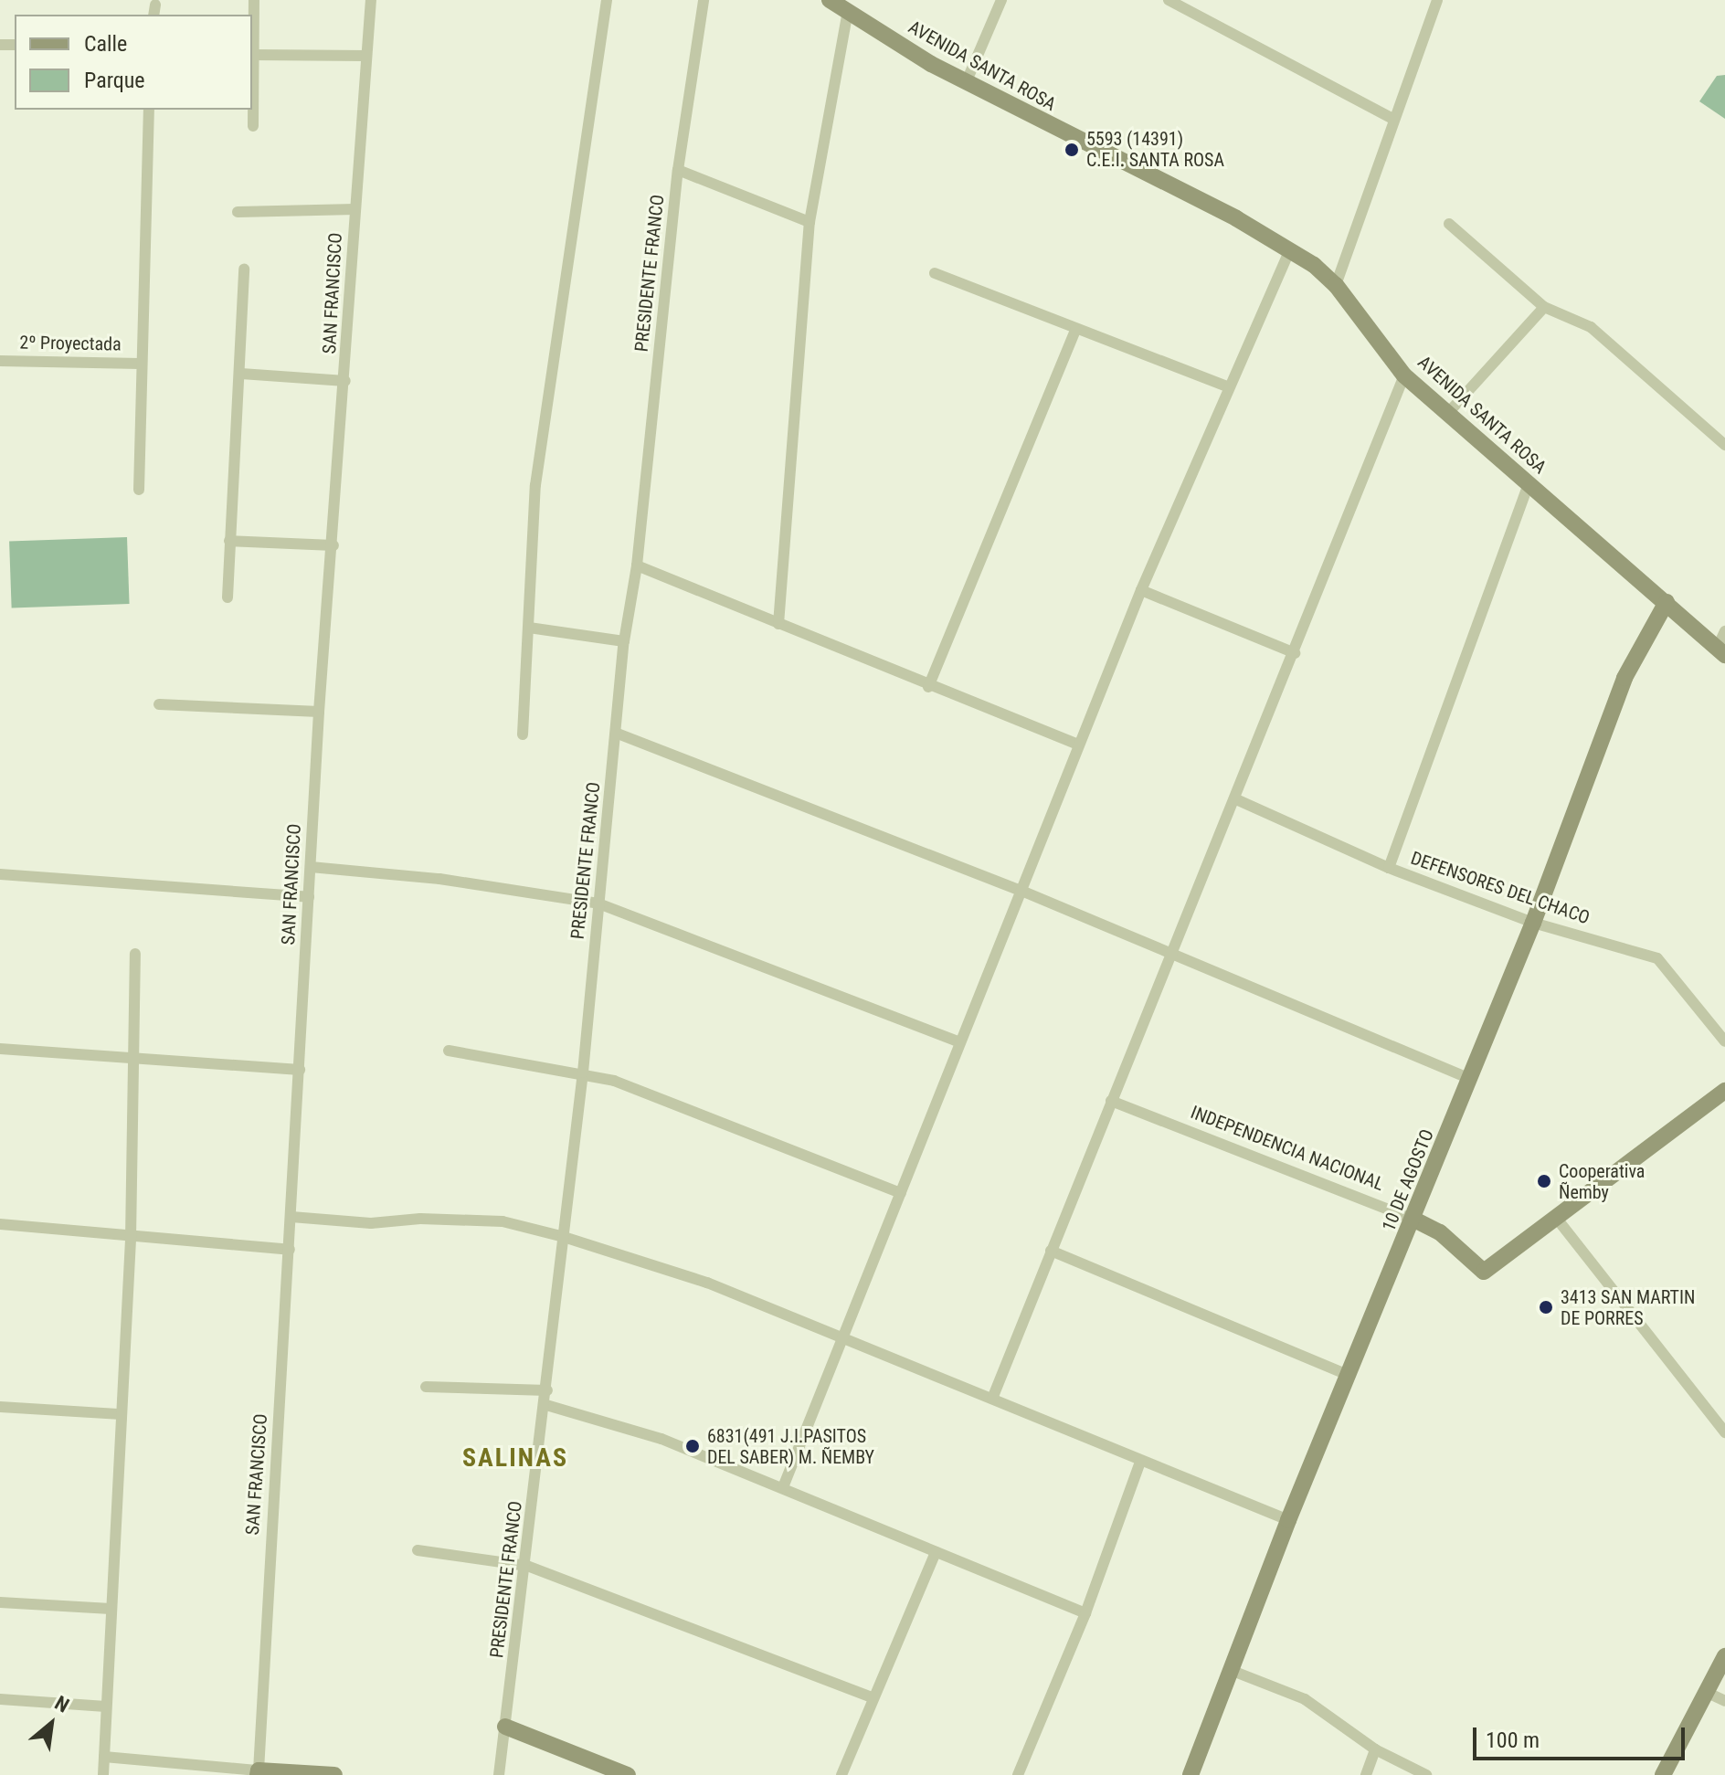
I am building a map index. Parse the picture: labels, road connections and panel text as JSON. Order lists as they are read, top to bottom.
{
  "streets": {
    "street": [
      "AVENIDA SANTA ROSA",
      "PRESIDENTE FRANCO",
      "SAN FRANCISCO",
      "2º Proyectada",
      "DEFENSORES DEL CHACO",
      "INDEPENDENCIA NACIONAL",
      "10 DE AGOSTO"
    ]
  },
  "crossings": [
    ["AVENIDA SANTA ROSA", "10 DE AGOSTO"],
    ["DEFENSORES DEL CHACO", "10 DE AGOSTO"],
    ["INDEPENDENCIA NACIONAL", "10 DE AGOSTO"]
  ],
  "districts": ["SALINAS"],
  "places": [
    "5593 (14391) C.E.I. SANTA ROSA",
    "Cooperativa Ñemby",
    "3413 SAN MARTIN DE PORRES",
    "6831(491 J.I.PASITOS DEL SABER) M. ÑEMBY"
  ],
  "legend": ["Calle", "Parque"],
  "scale_bar": "100 m",
  "north": "top right"
}
